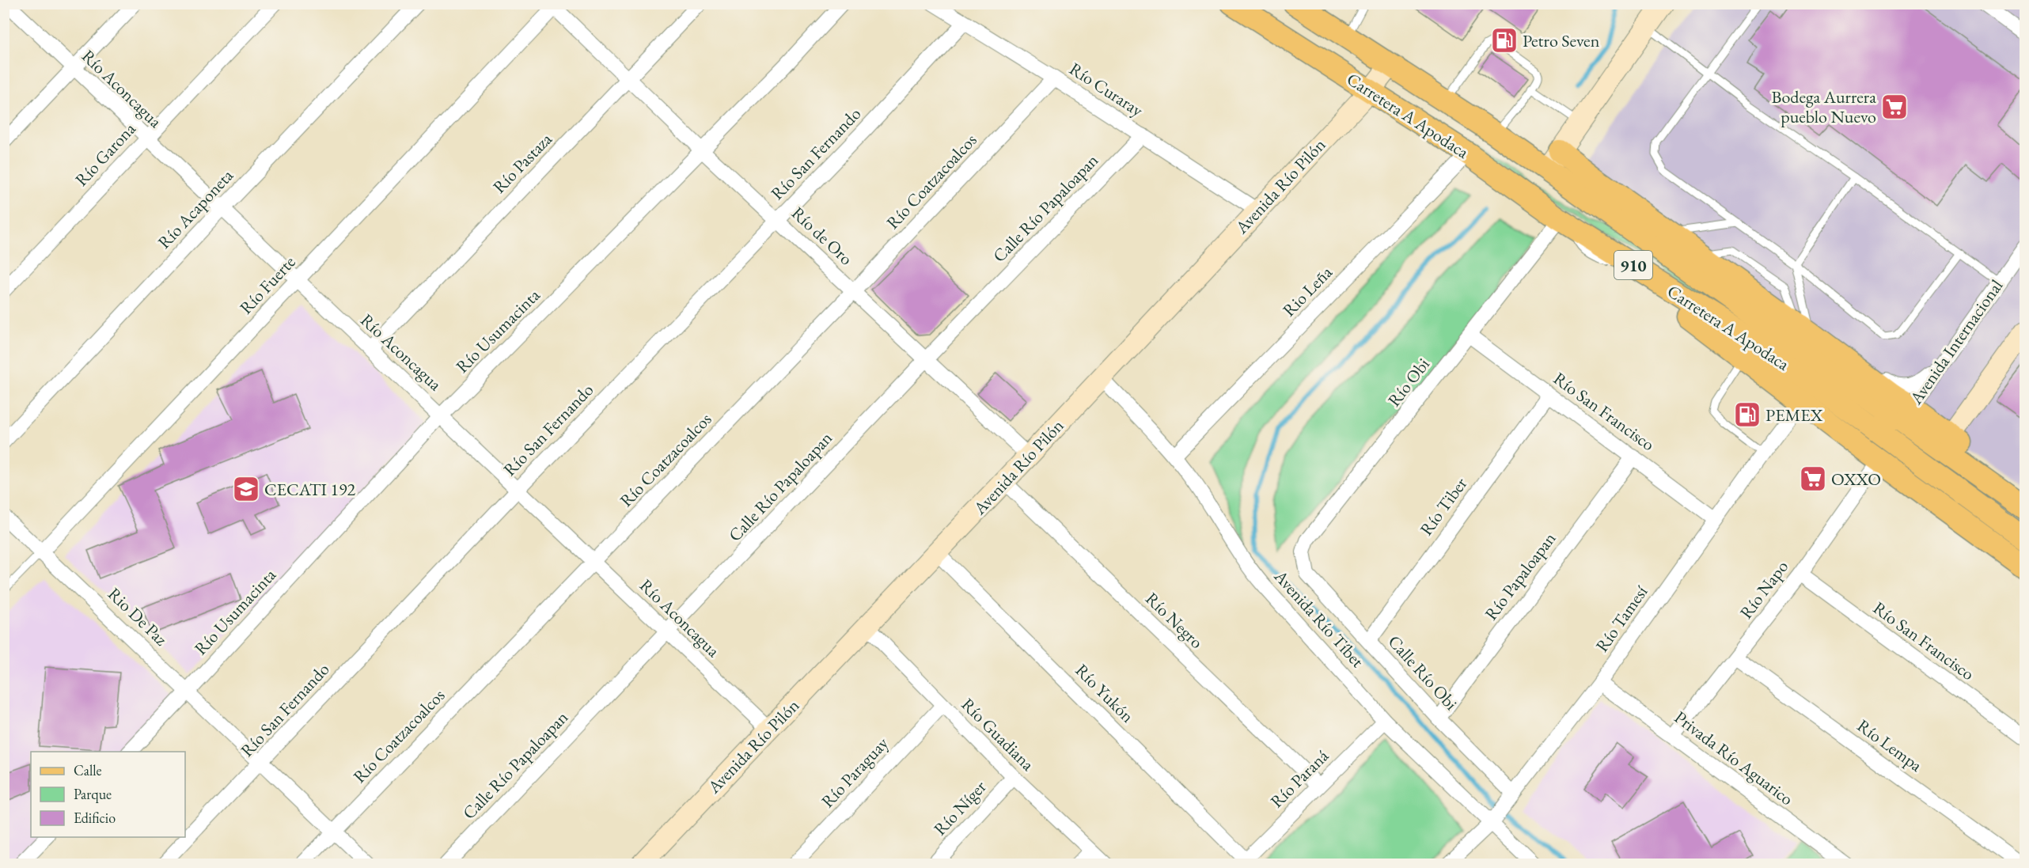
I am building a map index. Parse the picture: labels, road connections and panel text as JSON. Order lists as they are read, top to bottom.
{
  "streets": {
    "main road": ["Carretera A Apodaca", "Avenida Río Pilón", "910"],
    "street": [
      "Río Aconcagua",
      "Río Curaray",
      "Río San Fernando",
      "Río Garona",
      "Río Pastaza",
      "Río Coatzacoalcos",
      "Calle Río Papaloapan",
      "Río Acaponeta",
      "Río de Oro",
      "Río Fuerte",
      "Rio Leña",
      "Río Usumacinta",
      "Avenida Internacional",
      "Río Obi",
      "Río San Francisco",
      "Río Tiber",
      "Río Papaloapan",
      "Río Napo",
      "Rio De Paz",
      "Avenida Río Tíbet",
      "Río Tamesí",
      "Río Negro",
      "Calle Río Obi",
      "Río Yukón",
      "Río Guadiana",
      "Río Lempa",
      "Privada Río Aguarico",
      "Río Paraguay",
      "Río Paraná",
      "Río Níger"
    ]
  },
  "crossings": [
    ["Río Aconcagua", "Río San Fernando"],
    ["Río Aconcagua", "Río Garona"],
    ["Río Aconcagua", "Río Pastaza"],
    ["Río Aconcagua", "Río Coatzacoalcos"],
    ["Río Aconcagua", "Avenida Río Pilón"],
    ["Río Aconcagua", "Calle Río Papaloapan"],
    ["Río Aconcagua", "Río Acaponeta"],
    ["Río Aconcagua", "Río Fuerte"],
    ["Río Aconcagua", "Río Usumacinta"],
    ["Río Curaray", "Río San Fernando"],
    ["Río Curaray", "Río Coatzacoalcos"],
    ["Río Curaray", "Avenida Río Pilón"],
    ["Río Curaray", "Calle Río Papaloapan"],
    ["Carretera A Apodaca", "Avenida Río Pilón"],
    ["Carretera A Apodaca", "Rio Leña"],
    ["Carretera A Apodaca", "Avenida Internacional"],
    ["Carretera A Apodaca", "Río Obi"],
    ["Carretera A Apodaca", "Río Tamesí"],
    ["Río San Fernando", "Río de Oro"],
    ["Río San Fernando", "Rio De Paz"],
    ["Río Pastaza", "Río de Oro"],
    ["Río Coatzacoalcos", "Río de Oro"],
    ["Río Coatzacoalcos", "Rio De Paz"],
    ["Avenida Río Pilón", "Río de Oro"],
    ["Avenida Río Pilón", "Avenida Río Tíbet"],
    ["Avenida Río Pilón", "Río Negro"],
    ["Avenida Río Pilón", "Río Yukón"],
    ["Avenida Río Pilón", "Río Guadiana"],
    ["Calle Río Papaloapan", "Río de Oro"],
    ["Río de Oro", "Río Fuerte"],
    ["Río de Oro", "Río Usumacinta"],
    ["Río Fuerte", "Rio De Paz"],
    ["Rio Leña", "Avenida Río Tíbet"],
    ["Río Usumacinta", "Rio De Paz"],
    ["Río Obi", "Río San Francisco"],
    ["Río Obi", "Calle Río Obi"],
    ["Río San Francisco", "Río Tiber"],
    ["Río San Francisco", "Río Papaloapan"],
    ["Río San Francisco", "Río Napo"],
    ["Río San Francisco", "Río Tamesí"],
    ["Río Tiber", "Calle Río Obi"],
    ["Río Papaloapan", "Calle Río Obi"],
    ["Río Napo", "Río Lempa"],
    ["Río Napo", "Privada Río Aguarico"],
    ["Avenida Río Tíbet", "Río Tamesí"],
    ["Avenida Río Tíbet", "Río Paraná"],
    ["Río Tamesí", "Calle Río Obi"],
    ["Río Tamesí", "Privada Río Aguarico"],
    ["Río Negro", "Río Paraná"],
    ["Río Yukón", "Río Paraná"],
    ["Río Guadiana", "Río Paraguay"],
    ["Río Guadiana", "Río Níger"]
  ],
  "places": {
    "fuel station": ["Petro Seven", "PEMEX"],
    "supermarket": ["Bodega Aurrera pueblo Nuevo", "OXXO"],
    "school or university": ["CECATI 192"]
  },
  "legend": ["Calle", "Parque", "Edificio"]
}
